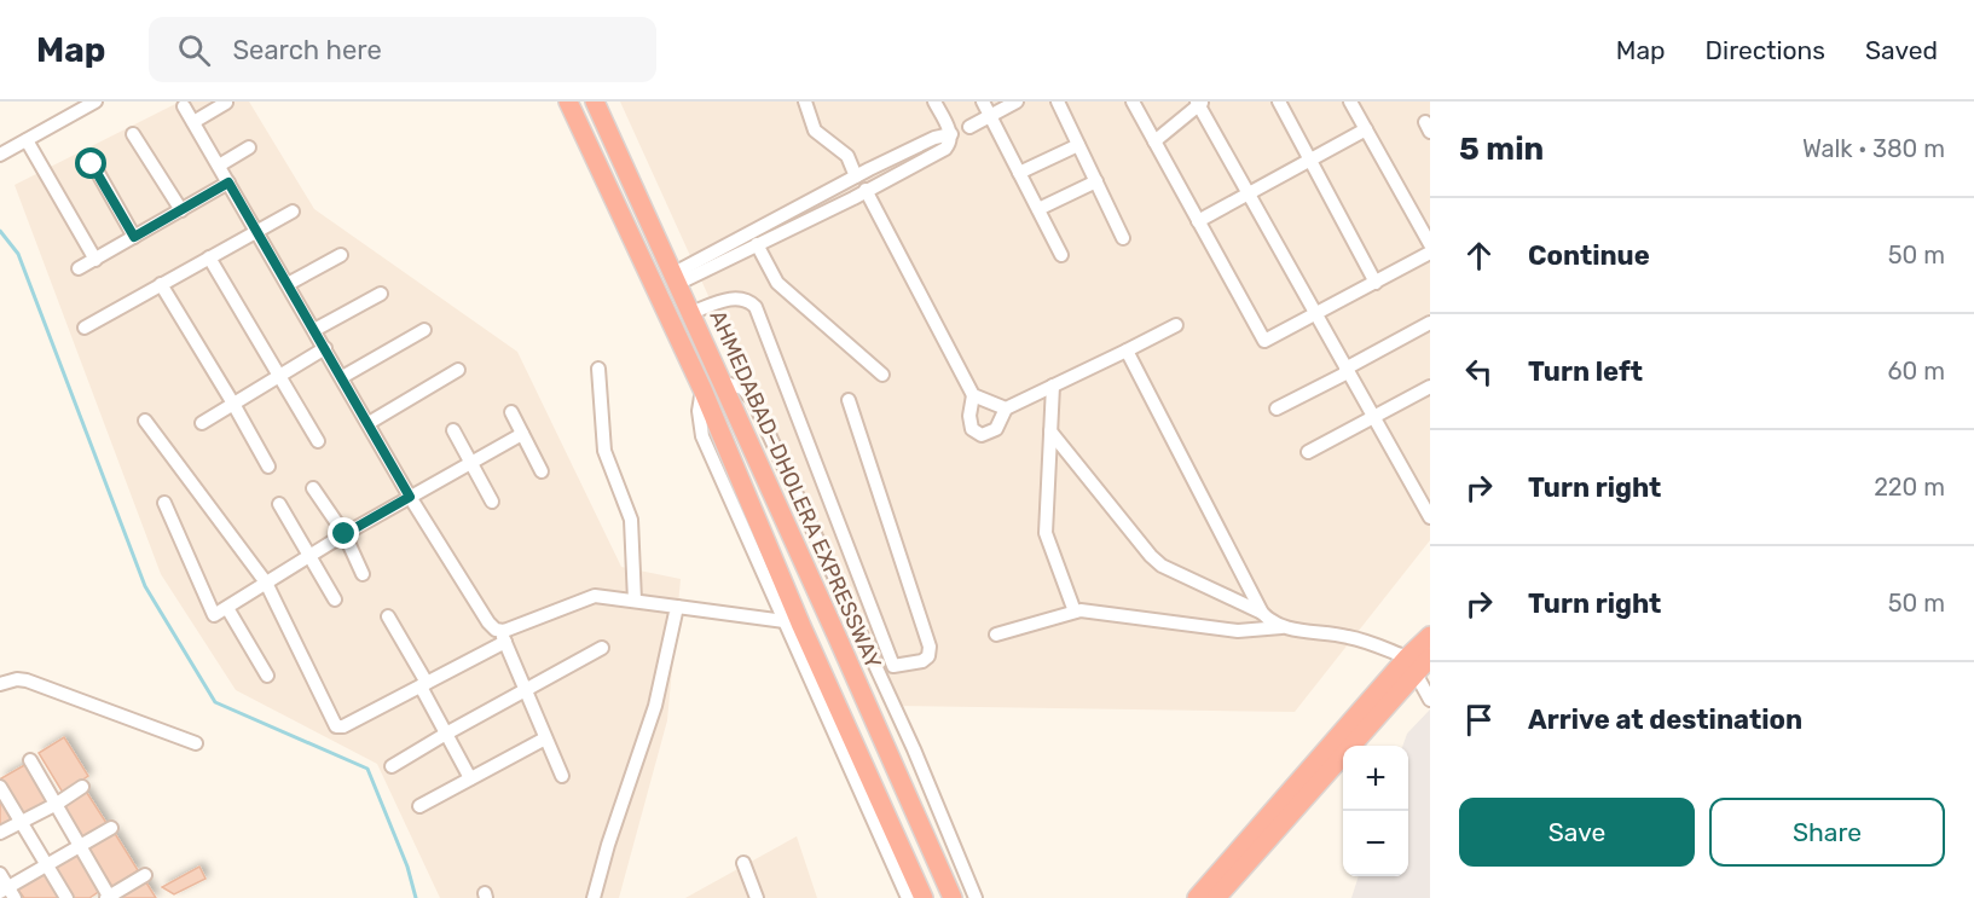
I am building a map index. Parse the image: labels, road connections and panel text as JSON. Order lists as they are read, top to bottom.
{
  "streets": {
    "highway": ["AHMEDABAD–DHOLERA EXPRESSWAY"]
  },
  "page": {
    "header": "Map",
    "search": "Search here",
    "nav": ["Map", "Directions", "Saved"],
    "heading": ["5 min", "Walk · 380 m"],
    "list": [
      ["Continue", "50 m"],
      ["Turn left", "60 m"],
      ["Turn right", "220 m"],
      ["Turn right", "50 m"],
      "Arrive at destination"
    ],
    "map_buttons": ["+", "−"],
    "buttons": ["Save", "Share"]
  }
}
